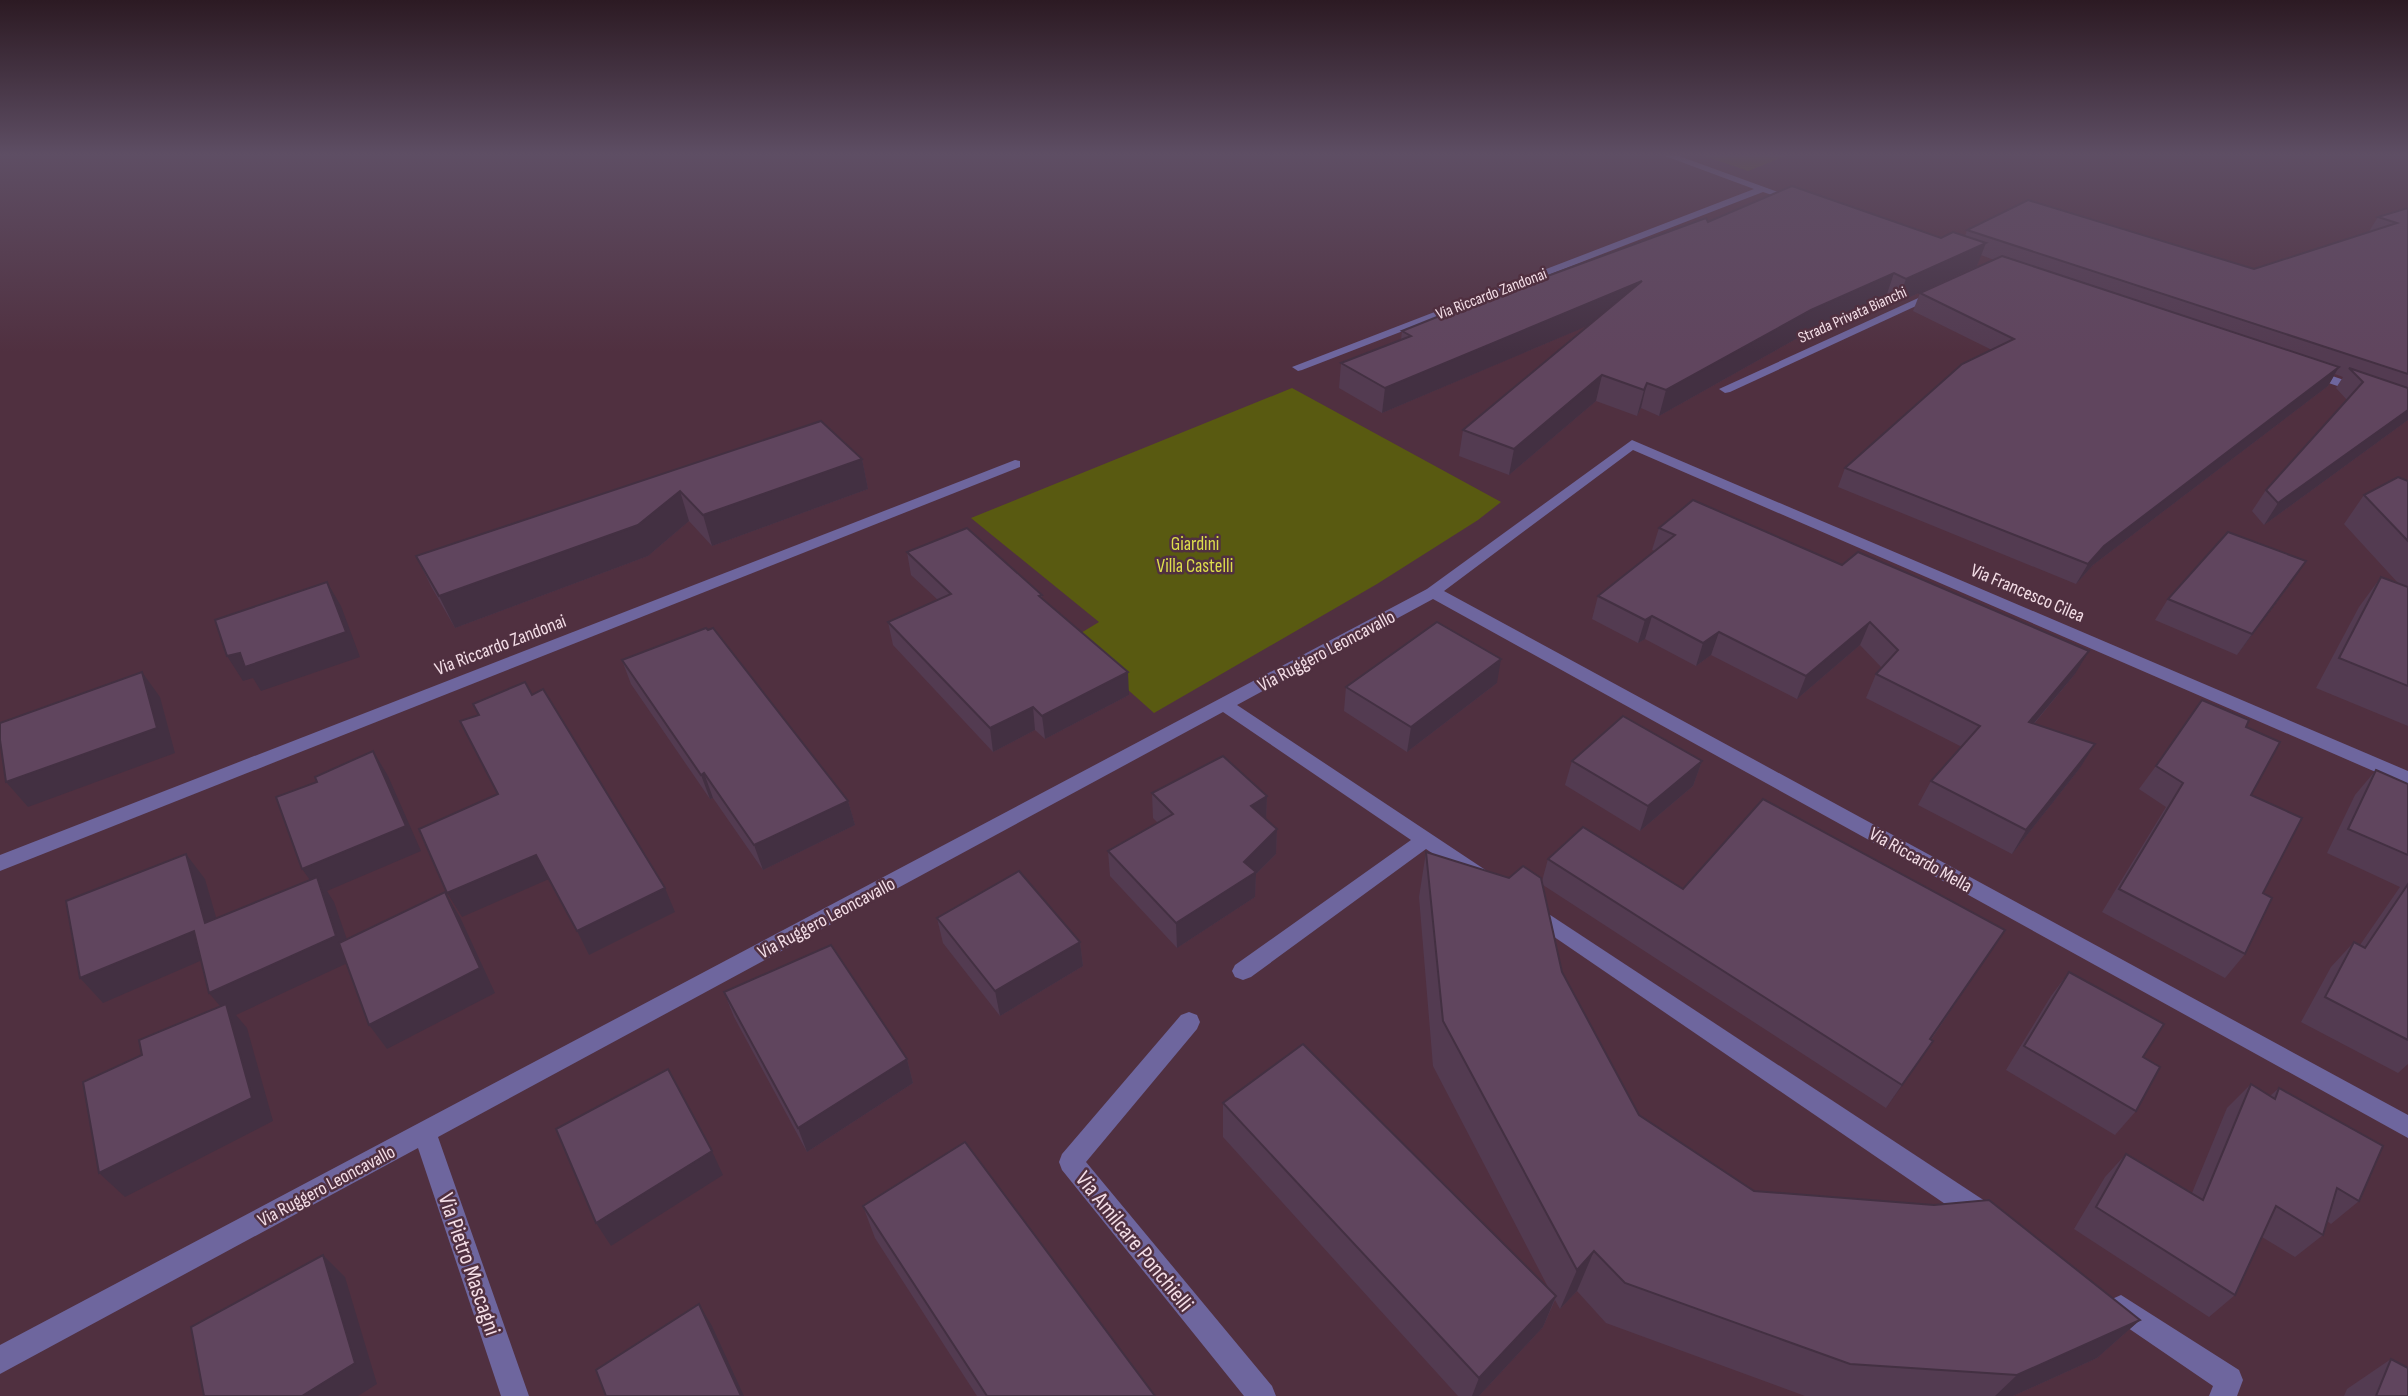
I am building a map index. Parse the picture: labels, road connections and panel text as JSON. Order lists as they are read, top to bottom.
{
  "streets": {
    "street": [
      "Via Riccardo Zandonai",
      "Strada Privata Bianchi",
      "Via Francesco Cilea",
      "Via Ruggero Leoncavallo",
      "Via Riccardo Mella",
      "Via Amilcare Ponchielli",
      "Via Pietro Mascagni"
    ]
  },
  "crossings": [
    ["Via Francesco Cilea", "Via Ruggero Leoncavallo"],
    ["Via Ruggero Leoncavallo", "Via Riccardo Mella"],
    ["Via Ruggero Leoncavallo", "Via Pietro Mascagni"]
  ],
  "parks": ["Giardini Villa Castelli"]
}
